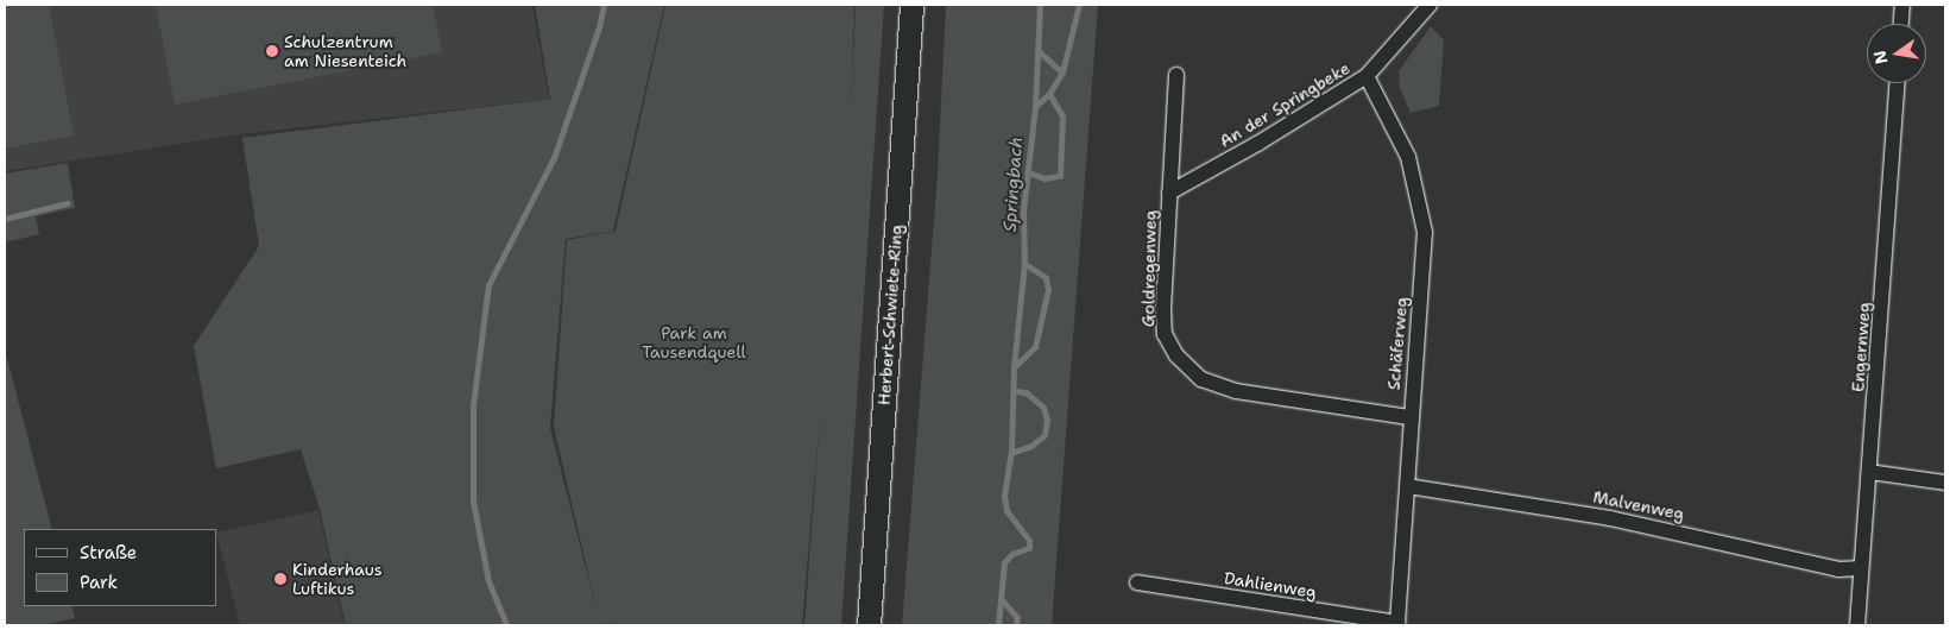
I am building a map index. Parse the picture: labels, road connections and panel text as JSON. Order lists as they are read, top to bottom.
{
  "streets": {
    "main road": ["Herbert-Schwiete-Ring"],
    "street": [
      "An der Springbeke",
      "Goldregenweg",
      "Schäferweg",
      "Engernweg",
      "Malvenweg",
      "Dahlienweg"
    ]
  },
  "crossings": [
    ["An der Springbeke", "Goldregenweg"],
    ["An der Springbeke", "Schäferweg"],
    ["Goldregenweg", "Schäferweg"],
    ["Schäferweg", "Malvenweg"],
    ["Schäferweg", "Dahlienweg"],
    ["Engernweg", "Malvenweg"]
  ],
  "water": ["Springbach"],
  "parks": ["Park am Tausendquell"],
  "places": ["Schulzentrum am Niesenteich", "Kinderhaus Luftikus"],
  "legend": ["Straße", "Park"],
  "north": "left"
}
